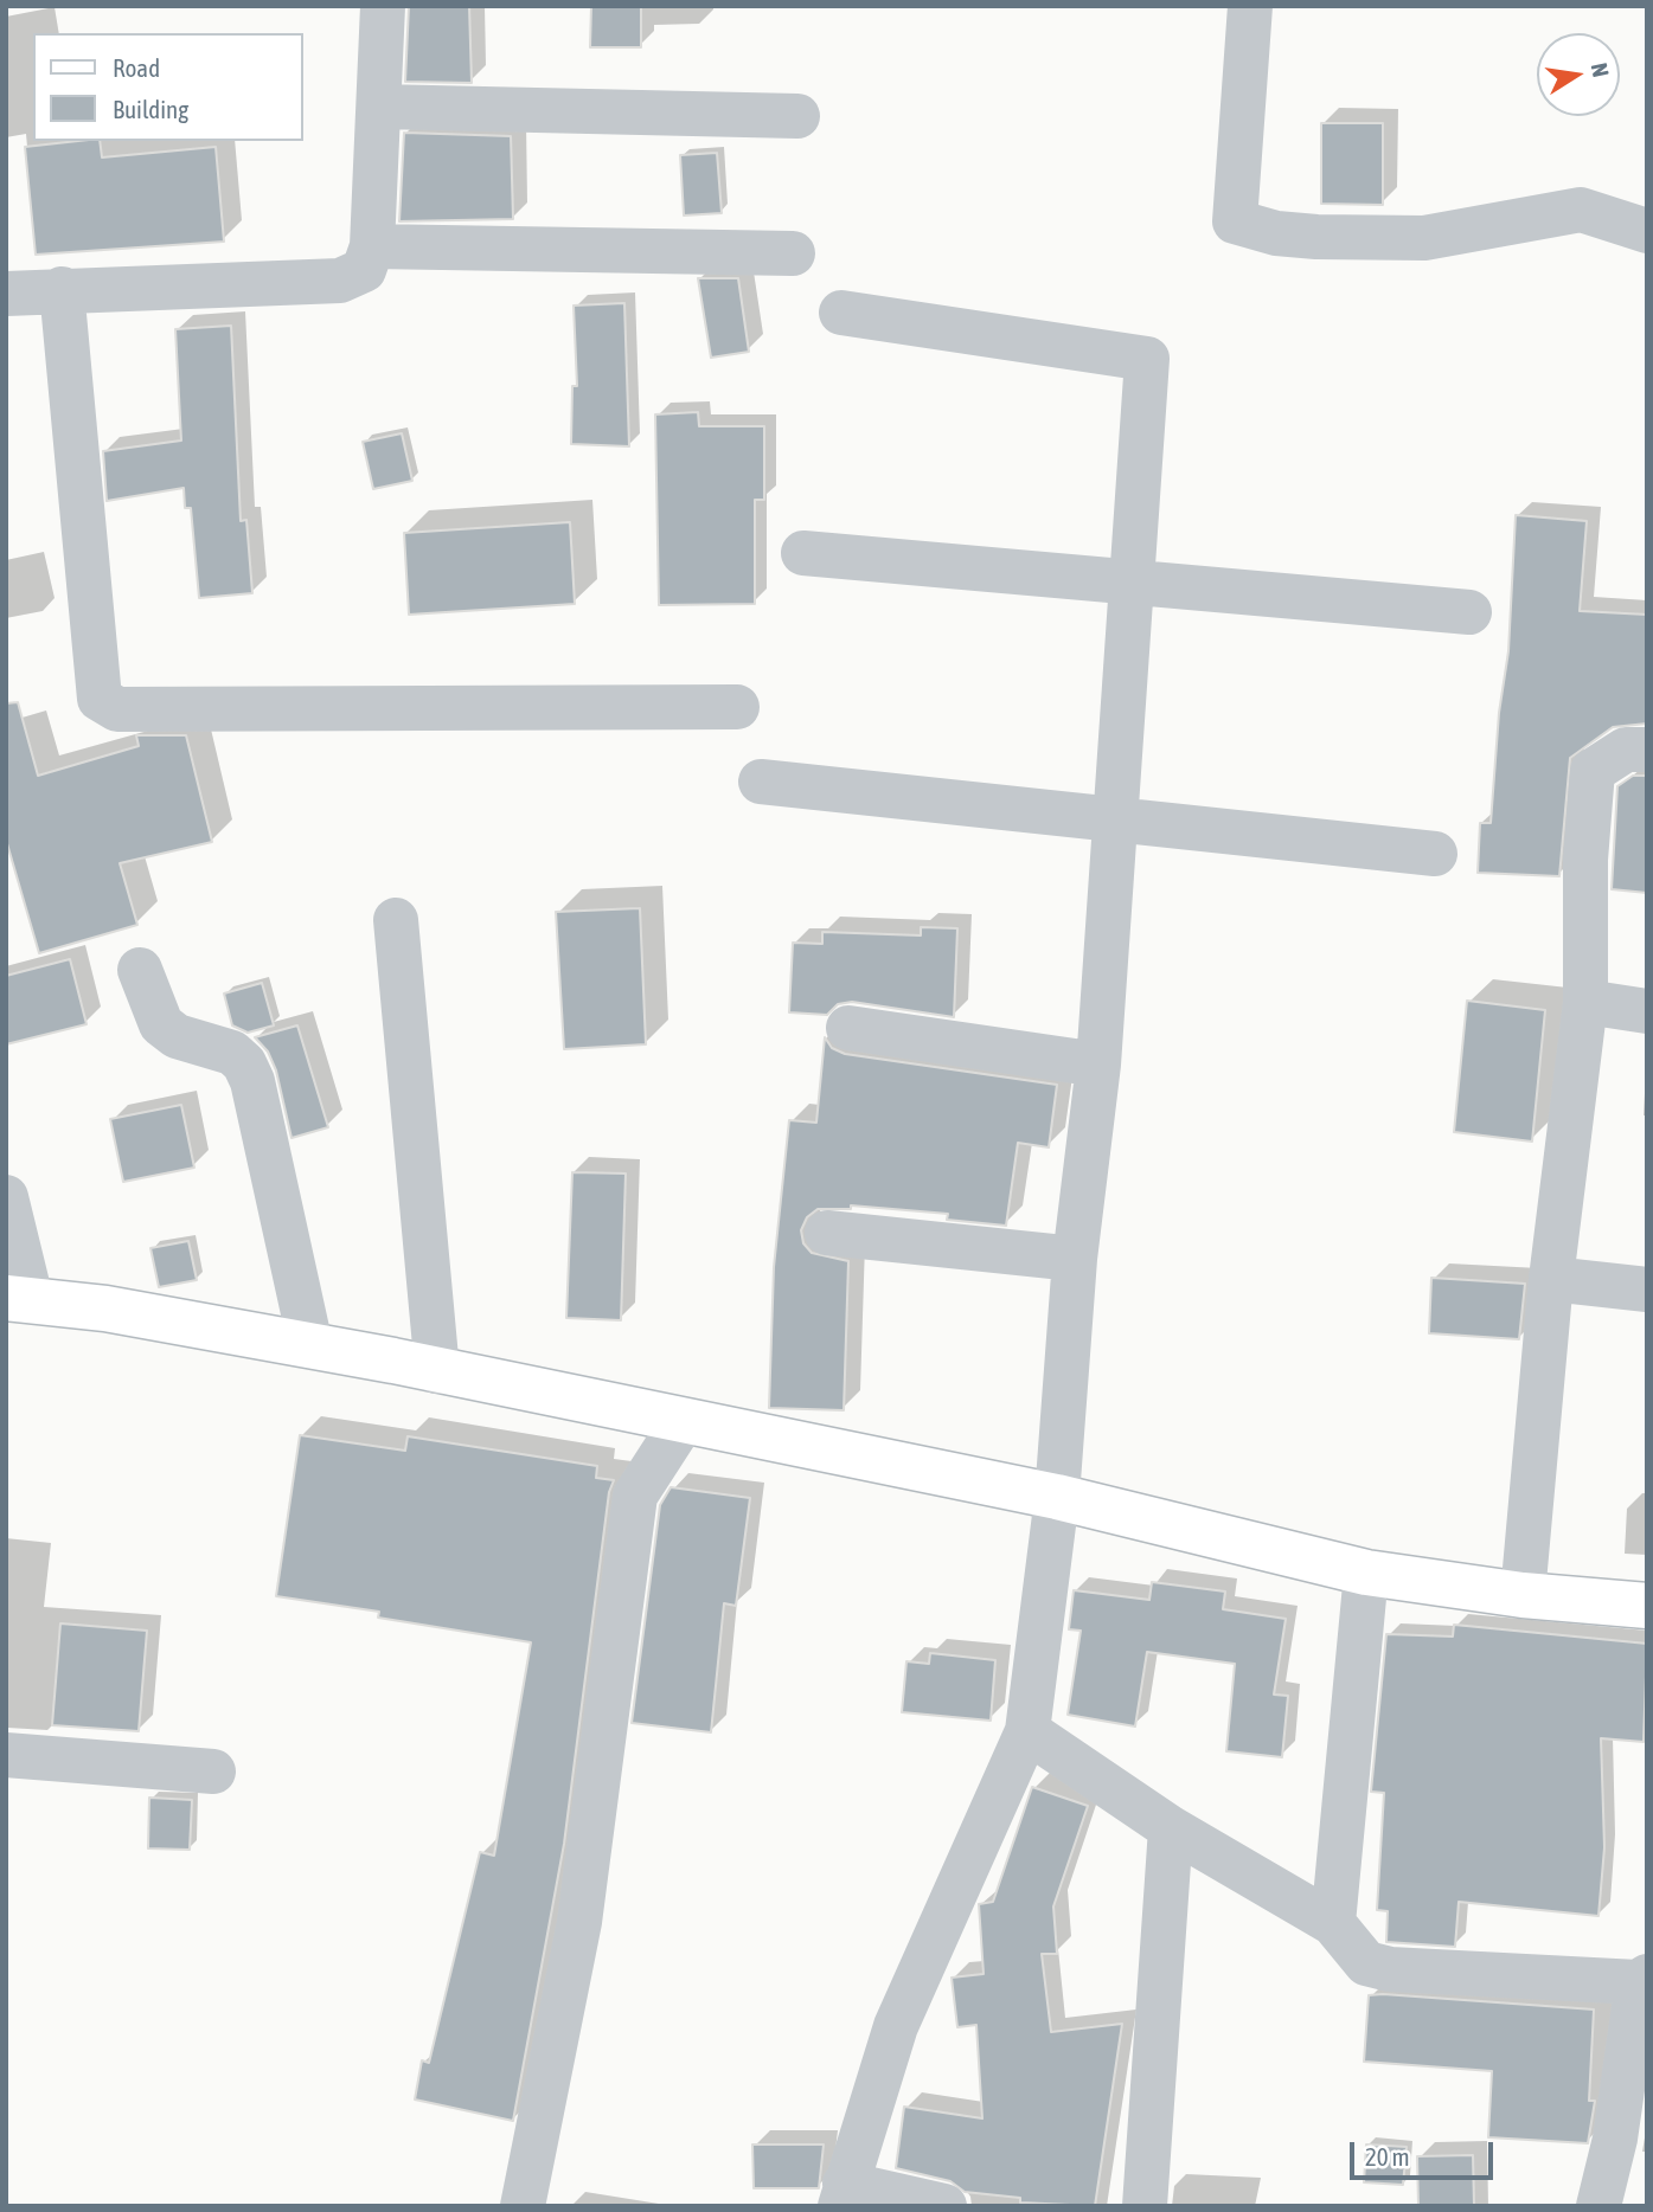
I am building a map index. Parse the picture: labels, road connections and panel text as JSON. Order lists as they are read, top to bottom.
{
  "legend": ["Road", "Building"],
  "scale_bar": "20 m",
  "north": "right"
}
